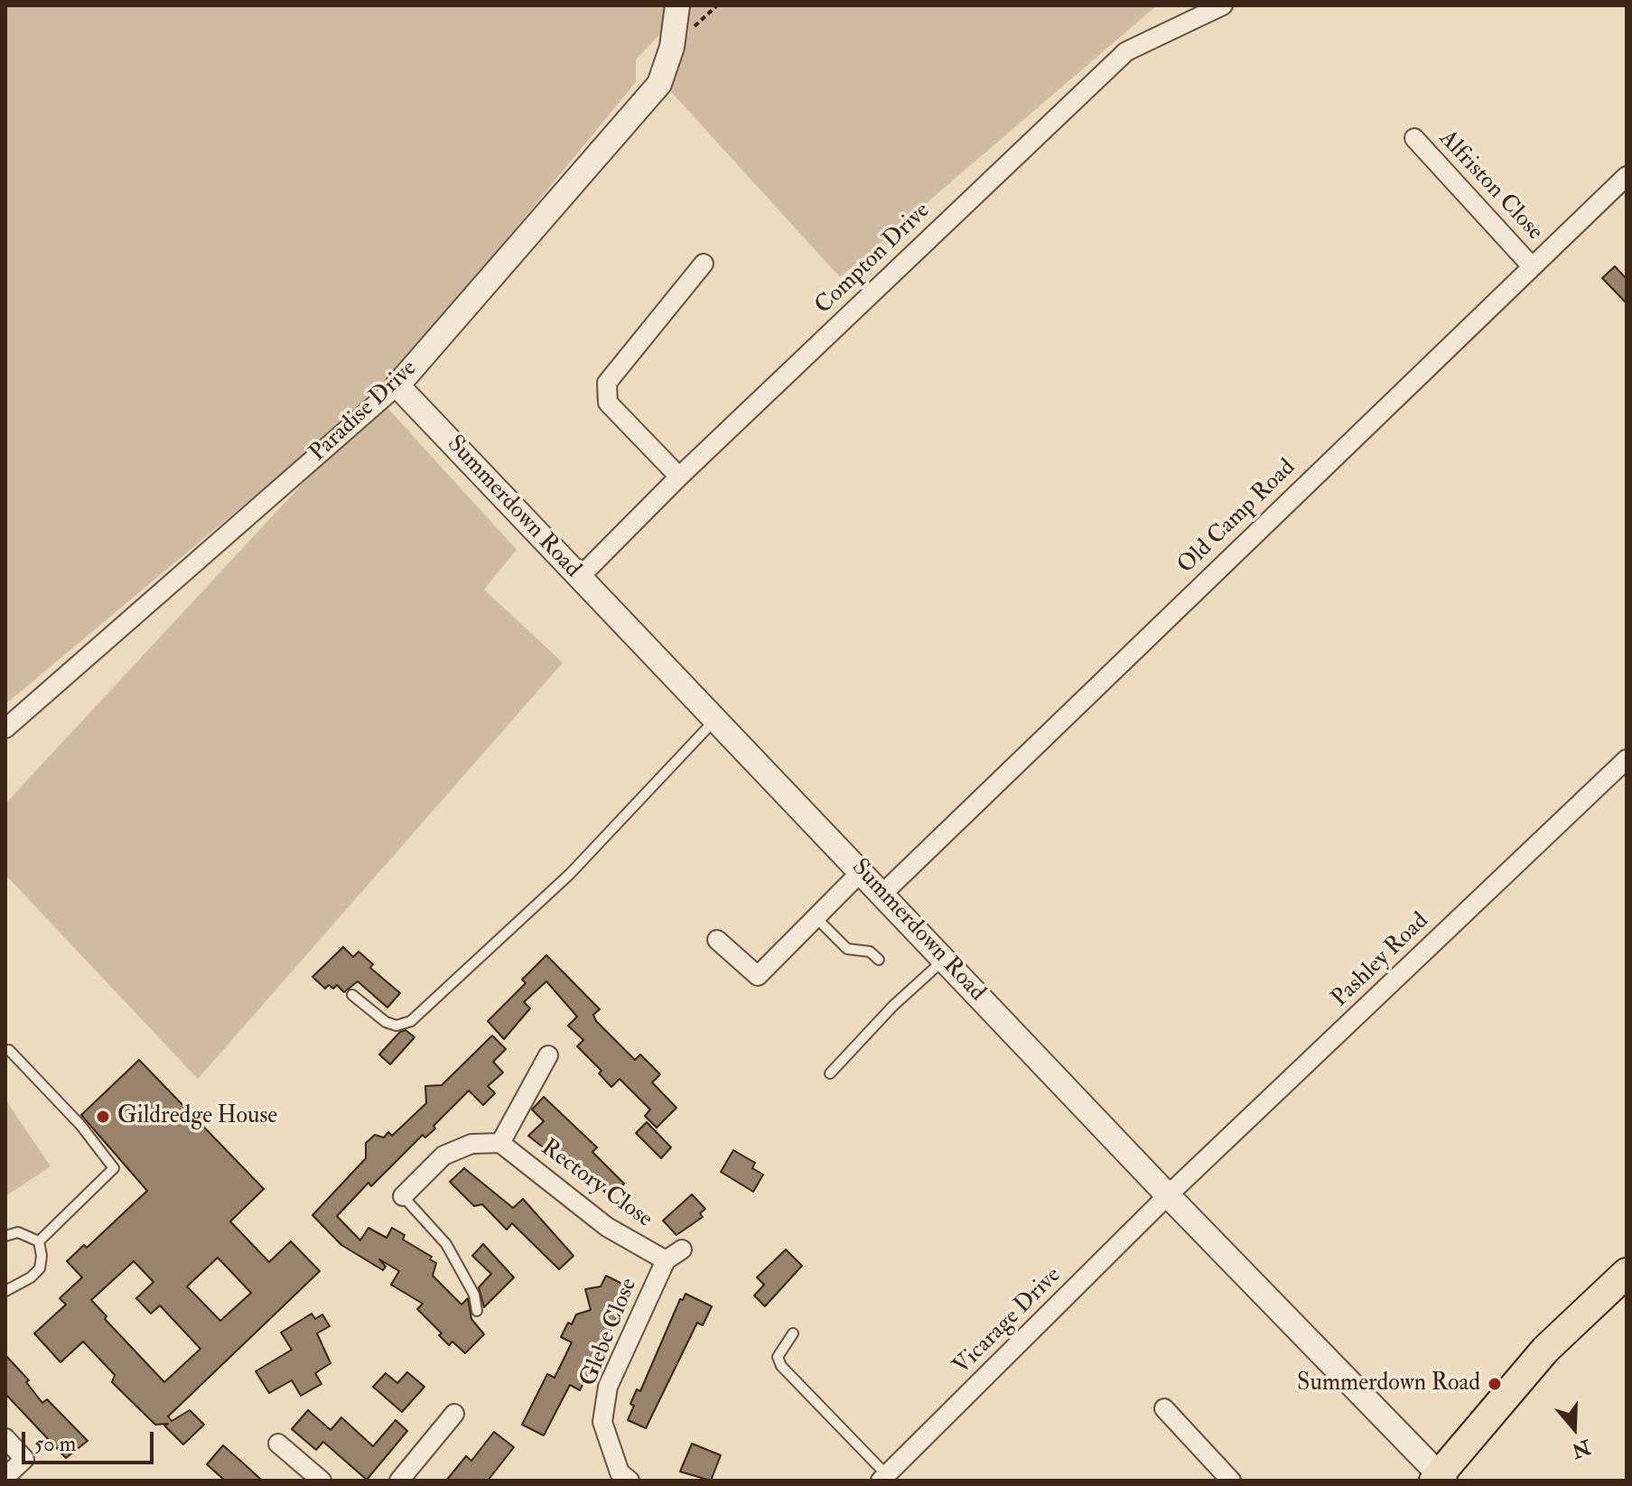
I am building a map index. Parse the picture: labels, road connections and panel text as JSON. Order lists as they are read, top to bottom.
{
  "streets": {
    "street": [
      "Alfriston Close",
      "Compton Drive",
      "Paradise Drive",
      "Summerdown Road",
      "Old Camp Road",
      "Pashley Road",
      "Rectory Close",
      "Vicarage Drive",
      "Glebe Close"
    ]
  },
  "crossings": [
    ["Alfriston Close", "Old Camp Road"],
    ["Compton Drive", "Summerdown Road"],
    ["Paradise Drive", "Summerdown Road"],
    ["Summerdown Road", "Old Camp Road"],
    ["Summerdown Road", "Pashley Road"],
    ["Summerdown Road", "Vicarage Drive"],
    ["Pashley Road", "Vicarage Drive"],
    ["Rectory Close", "Glebe Close"]
  ],
  "places": ["Gildredge House", "Summerdown Road"],
  "scale_bar": "50 m",
  "north": "bottom"
}
